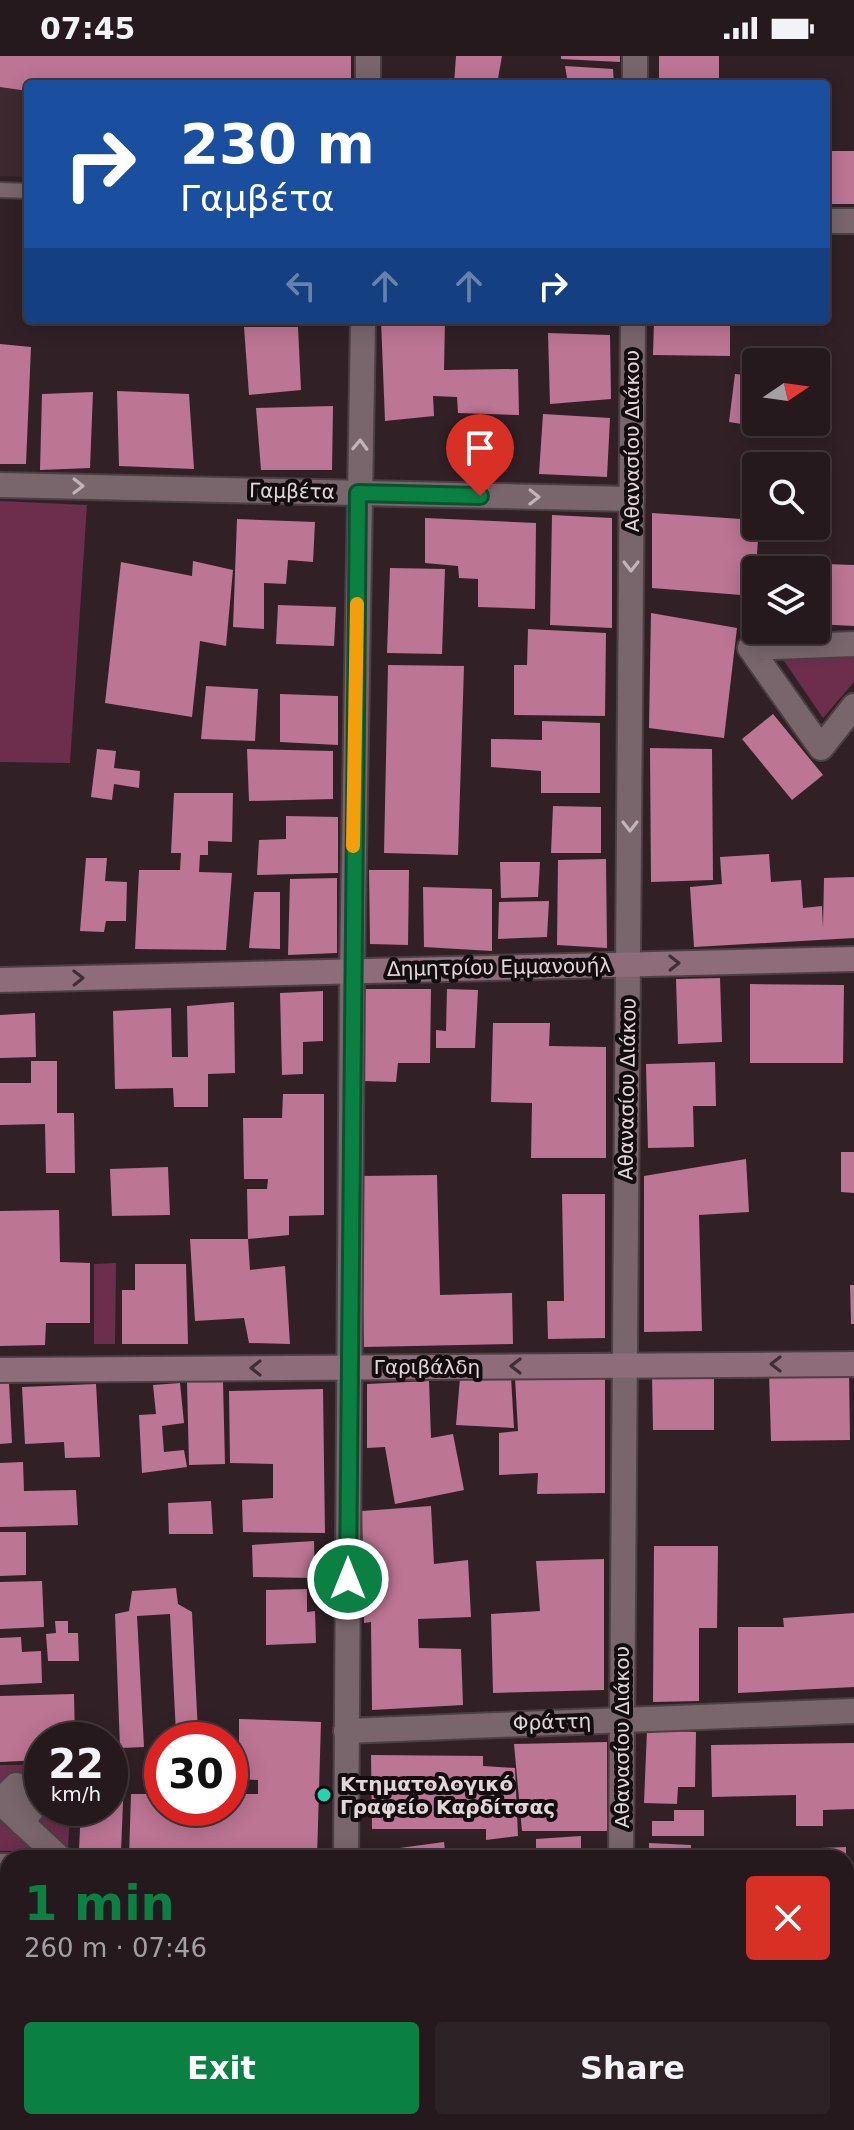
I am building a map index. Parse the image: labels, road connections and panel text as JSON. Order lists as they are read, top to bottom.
{
  "streets": {
    "street": [
      "Αθανασίου Διάκου",
      "Γαμβέτα",
      "Δημητρίου Εμμανουήλ",
      "Γαριβάλδη",
      "Φράττη"
    ]
  },
  "crossings": [
    ["Αθανασίου Διάκου", "Γαμβέτα"],
    ["Αθανασίου Διάκου", "Δημητρίου Εμμανουήλ"],
    ["Αθανασίου Διάκου", "Γαριβάλδη"],
    ["Αθανασίου Διάκου", "Φράττη"]
  ],
  "one_way": ["Γαμβέτα", "Δημητρίου Εμμανουήλ", "Γαριβάλδη"],
  "places": ["Κτηματολογικό Γραφείο Καρδίτσας"],
  "north": "right",
  "page": {
    "status": "07:45",
    "turn": ["230 m", "Γαμβέτα"],
    "speed": "22 km/h",
    "limit": "30",
    "heading": ["1 min", "260 m · 07:46"],
    "buttons": ["Exit", "Share"]
  }
}
